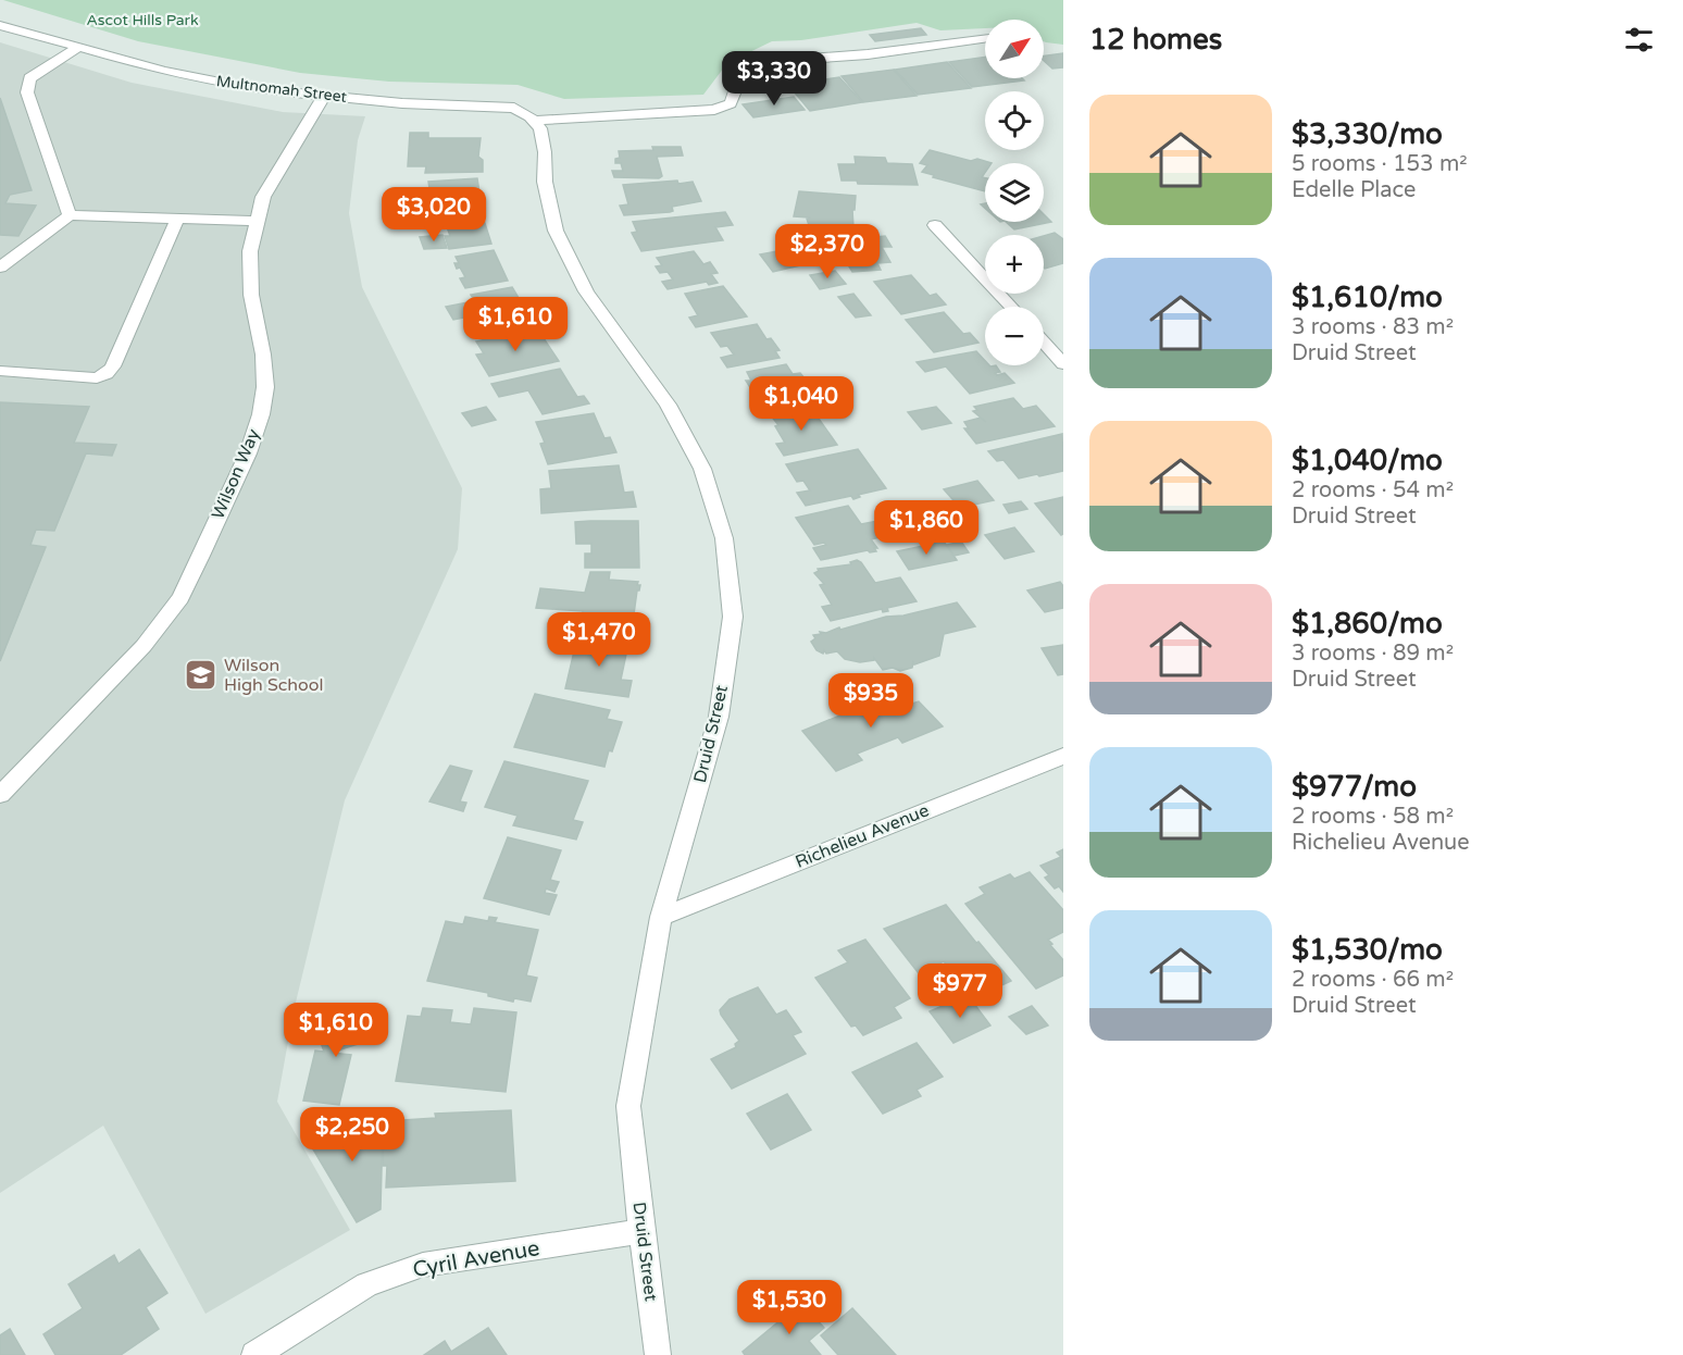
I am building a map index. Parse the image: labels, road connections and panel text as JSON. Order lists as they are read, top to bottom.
{
  "streets": {
    "street": [
      "Multnomah Street",
      "Wilson Way",
      "Druid Street",
      "Richelieu Avenue",
      "Cyril Avenue"
    ]
  },
  "crossings": [
    ["Multnomah Street", "Wilson Way"],
    ["Multnomah Street", "Druid Street"],
    ["Druid Street", "Richelieu Avenue"],
    ["Druid Street", "Cyril Avenue"]
  ],
  "parks": ["Ascot Hills Park"],
  "places": {
    "school or university": ["Wilson High School"]
  },
  "north": "top right",
  "page": {
    "heading": "12 homes",
    "map_buttons": ["+", "−"],
    "price": [
      "$3,330",
      "$3,020",
      "$2,370",
      "$1,610",
      "$1,040",
      "$1,860",
      "$1,470",
      "$935",
      "$977",
      "$1,610",
      "$2,250",
      "$1,530"
    ],
    "list": [
      {
        "name": "$3,330/mo",
        "note": "5 rooms · 153 m² · Edelle Place"
      },
      {
        "name": "$1,610/mo",
        "note": "3 rooms · 83 m² · Druid Street"
      },
      {
        "name": "$1,040/mo",
        "note": "2 rooms · 54 m² · Druid Street"
      },
      {
        "name": "$1,860/mo",
        "note": "3 rooms · 89 m² · Druid Street"
      },
      {
        "name": "$977/mo",
        "note": "2 rooms · 58 m² · Richelieu Avenue"
      },
      {
        "name": "$1,530/mo",
        "note": "2 rooms · 66 m² · Druid Street"
      }
    ]
  }
}
